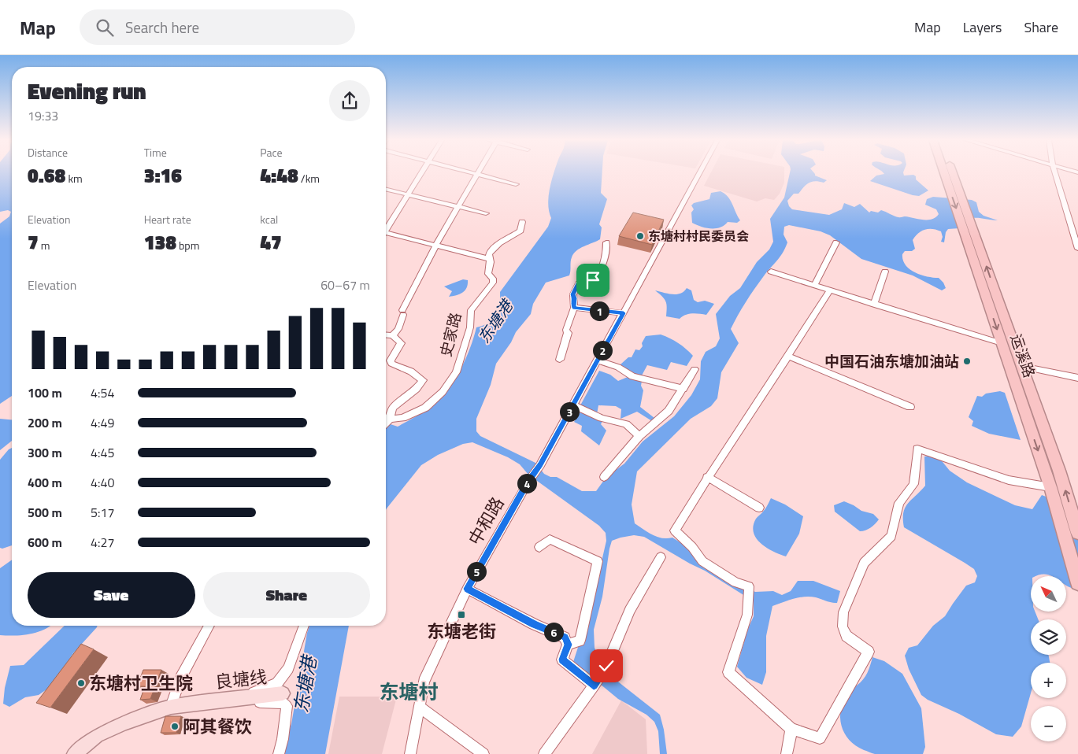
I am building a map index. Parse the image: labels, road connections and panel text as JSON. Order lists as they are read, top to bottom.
{
  "streets": {
    "highway": ["运溪路"],
    "main road": ["良塘线"],
    "street": ["史家路", "中和路"]
  },
  "districts": ["东塘村"],
  "water": ["东塘港"],
  "places": {
    "other": [
      "东塘村村民委员会",
      "中国石油东塘加油站",
      "东塘村卫生院",
      "阿其餐饮"
    ],
    "transit": ["东塘老街"]
  },
  "north": "top left",
  "page": {
    "header": "Map",
    "search": "Search here",
    "nav": ["Map", "Layers", "Share"],
    "heading": ["Evening run", "19:33"],
    "stats": [
      ["Distance", "0.68 km"],
      ["Time", "3:16"],
      ["Pace", "4:48 /km"],
      ["Elevation", "7 m"],
      ["Heart rate", "138 bpm"],
      ["kcal", "47"]
    ],
    "chart": ["Elevation", "60–67 m"],
    "pins": [
      "1",
      "2",
      "3",
      "4",
      "5",
      "6"
    ],
    "list": [
      {
        "name": "100 m",
        "note": "4:54"
      },
      {
        "name": "200 m",
        "note": "4:49"
      },
      {
        "name": "300 m",
        "note": "4:45"
      },
      {
        "name": "400 m",
        "note": "4:40"
      },
      {
        "name": "500 m",
        "note": "5:17"
      },
      {
        "name": "600 m",
        "note": "4:27"
      }
    ],
    "buttons": ["Save", "Share"],
    "map_buttons": ["+", "−"]
  }
}
